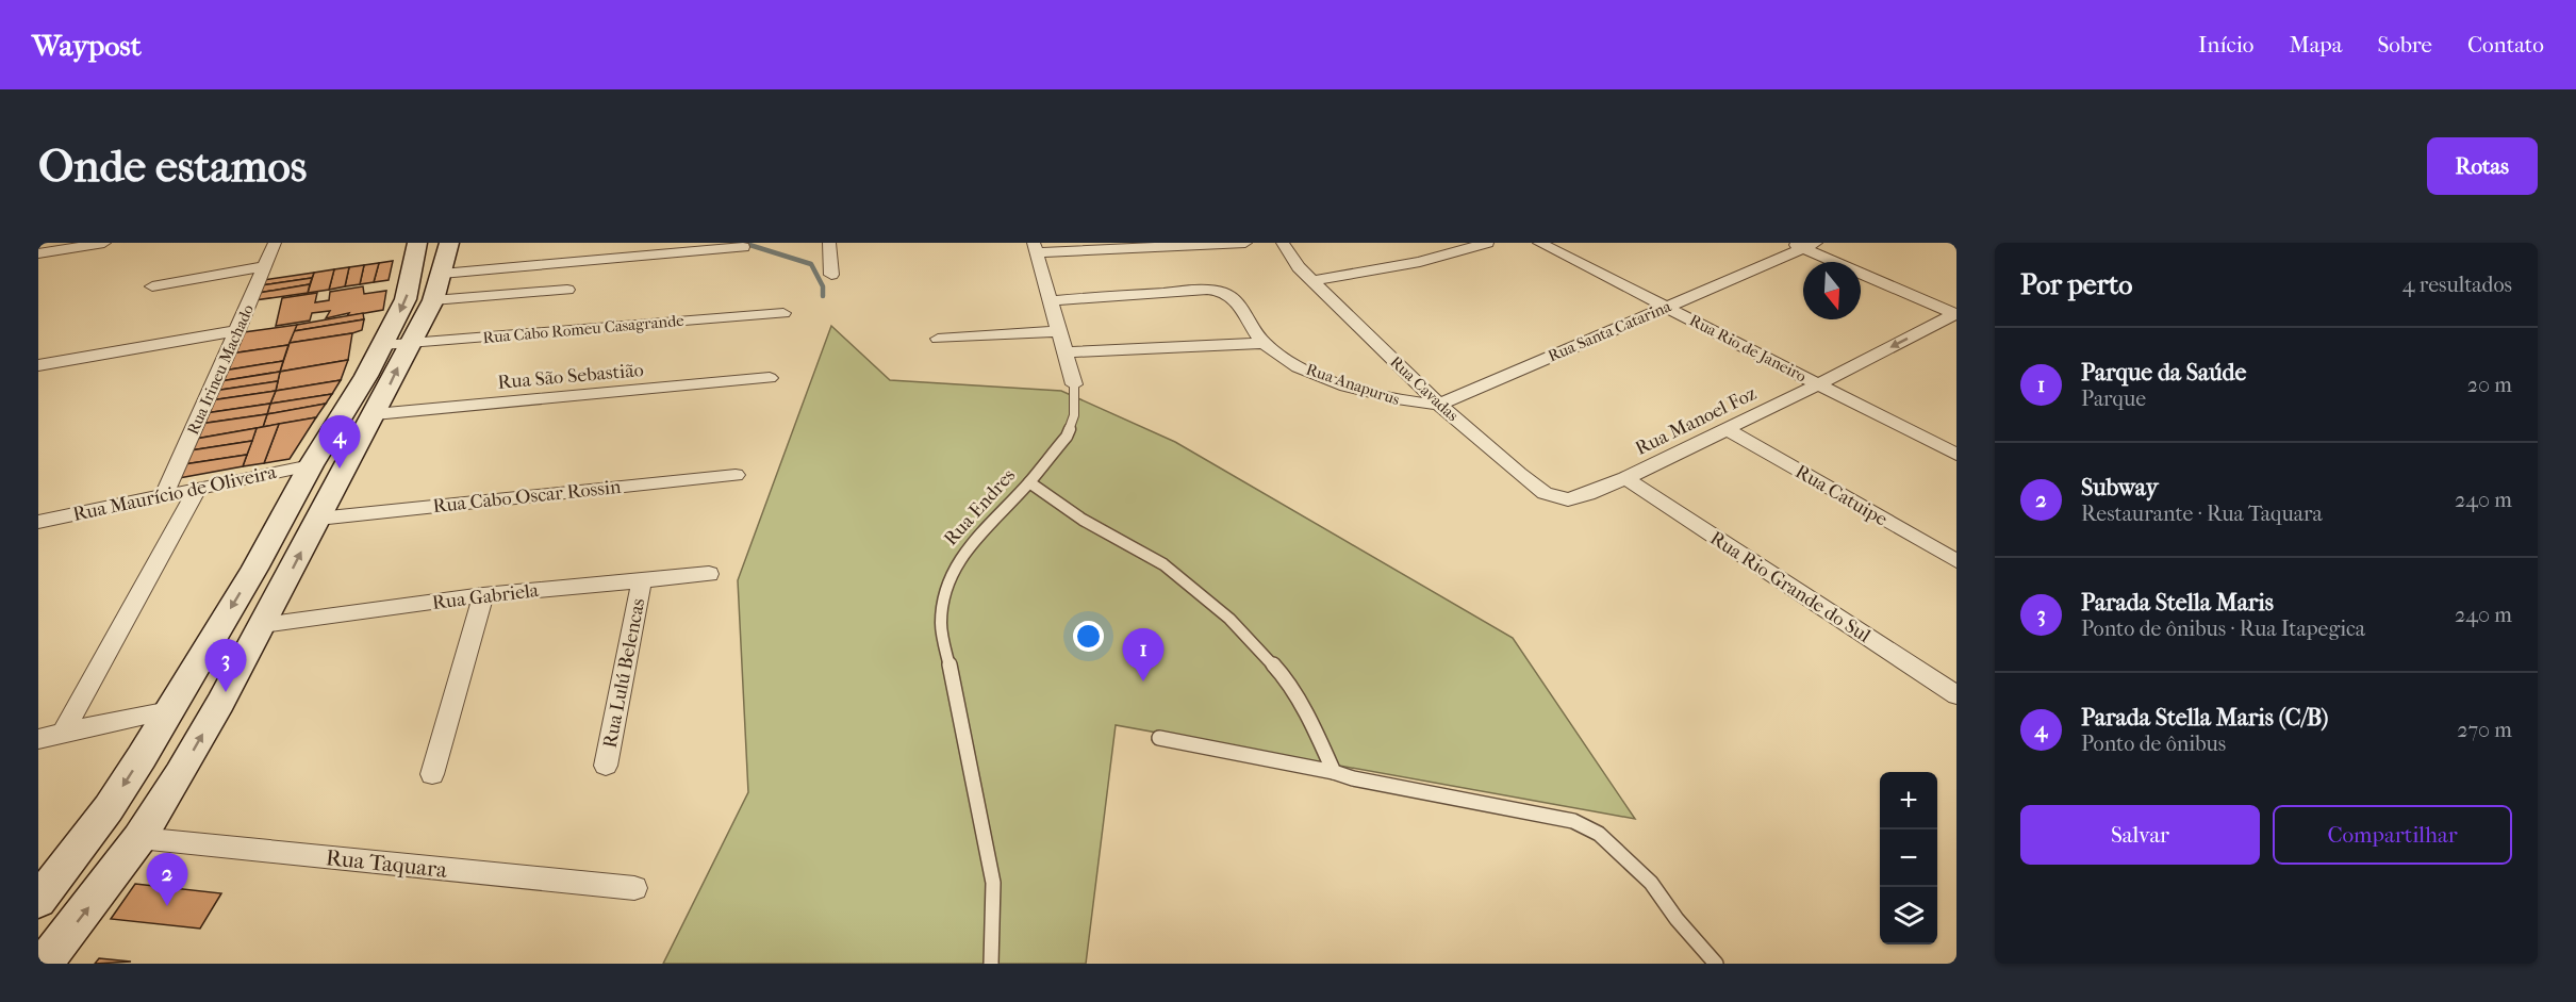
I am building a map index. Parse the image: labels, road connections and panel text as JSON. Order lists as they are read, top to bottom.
{
  "streets": {
    "street": [
      "Rua Cabo Romeu Casagrande",
      "Rua Santa Catarina",
      "Rua Rio de Janeiro",
      "Rua Irineu Machado",
      "Rua São Sebastião",
      "Rua Anapurus",
      "Rua Cavadas",
      "Rua Manoel Foz",
      "Rua Maurício de Oliveira",
      "Rua Catuipe",
      "Rua Cabo Oscar Rossin",
      "Rua Endres",
      "Rua Rio Grande do Sul",
      "Rua Gabriela",
      "Rua Lulú Belencas",
      "Rua Taquara"
    ]
  },
  "crossings": [
    ["Rua Santa Catarina", "Rua Rio de Janeiro"],
    ["Rua Santa Catarina", "Rua Anapurus"],
    ["Rua Santa Catarina", "Rua Cavadas"],
    ["Rua Rio de Janeiro", "Rua Manoel Foz"],
    ["Rua Irineu Machado", "Rua Maurício de Oliveira"],
    ["Rua Anapurus", "Rua Cavadas"],
    ["Rua Anapurus", "Rua Endres"],
    ["Rua Cavadas", "Rua Manoel Foz"],
    ["Rua Manoel Foz", "Rua Catuipe"],
    ["Rua Manoel Foz", "Rua Rio Grande do Sul"],
    ["Rua Gabriela", "Rua Lulú Belencas"]
  ],
  "one_way": ["Rua Manoel Foz"],
  "north": "bottom",
  "page": {
    "header": "Waypost",
    "nav": [
      "Início",
      "Mapa",
      "Sobre",
      "Contato"
    ],
    "buttons": [
      "Rotas",
      ["Salvar", "Compartilhar"]
    ],
    "title": "Onde estamos",
    "heading": ["Por perto", "4 resultados"],
    "list": [
      {
        "mark": "1",
        "name": "Parque da Saúde",
        "note": "Parque",
        "value": "20 m"
      },
      {
        "mark": "2",
        "name": "Subway",
        "note": "Restaurante · Rua Taquara",
        "value": "240 m"
      },
      {
        "mark": "3",
        "name": "Parada Stella Maris",
        "note": "Ponto de ônibus · Rua Itapegica",
        "value": "240 m"
      },
      {
        "mark": "4",
        "name": "Parada Stella Maris (C/B)",
        "note": "Ponto de ônibus",
        "value": "270 m"
      }
    ],
    "pins": [
      "4",
      "1",
      "3",
      "2"
    ],
    "map_buttons": ["+", "−"]
  }
}
